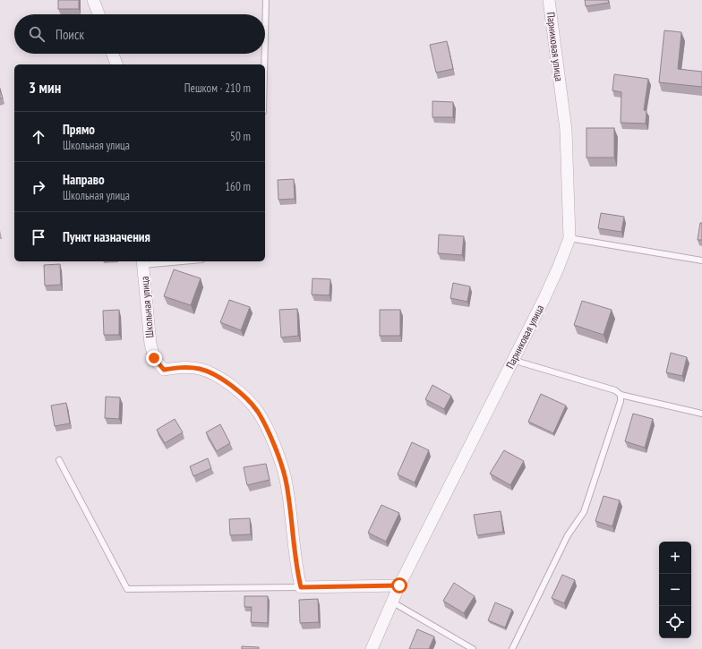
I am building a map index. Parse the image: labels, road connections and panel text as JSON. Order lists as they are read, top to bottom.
{
  "streets": {
    "street": ["Парниковая улица", "Школьная улица"]
  },
  "page": {
    "search": "Поиск",
    "heading": ["3 мин", "Пешком · 210 m"],
    "list": [
      ["Прямо", "Школьная улица", "50 m"],
      ["Направо", "Школьная улица", "160 m"],
      "Пункт назначения"
    ],
    "map_buttons": ["+", "−"]
  }
}
